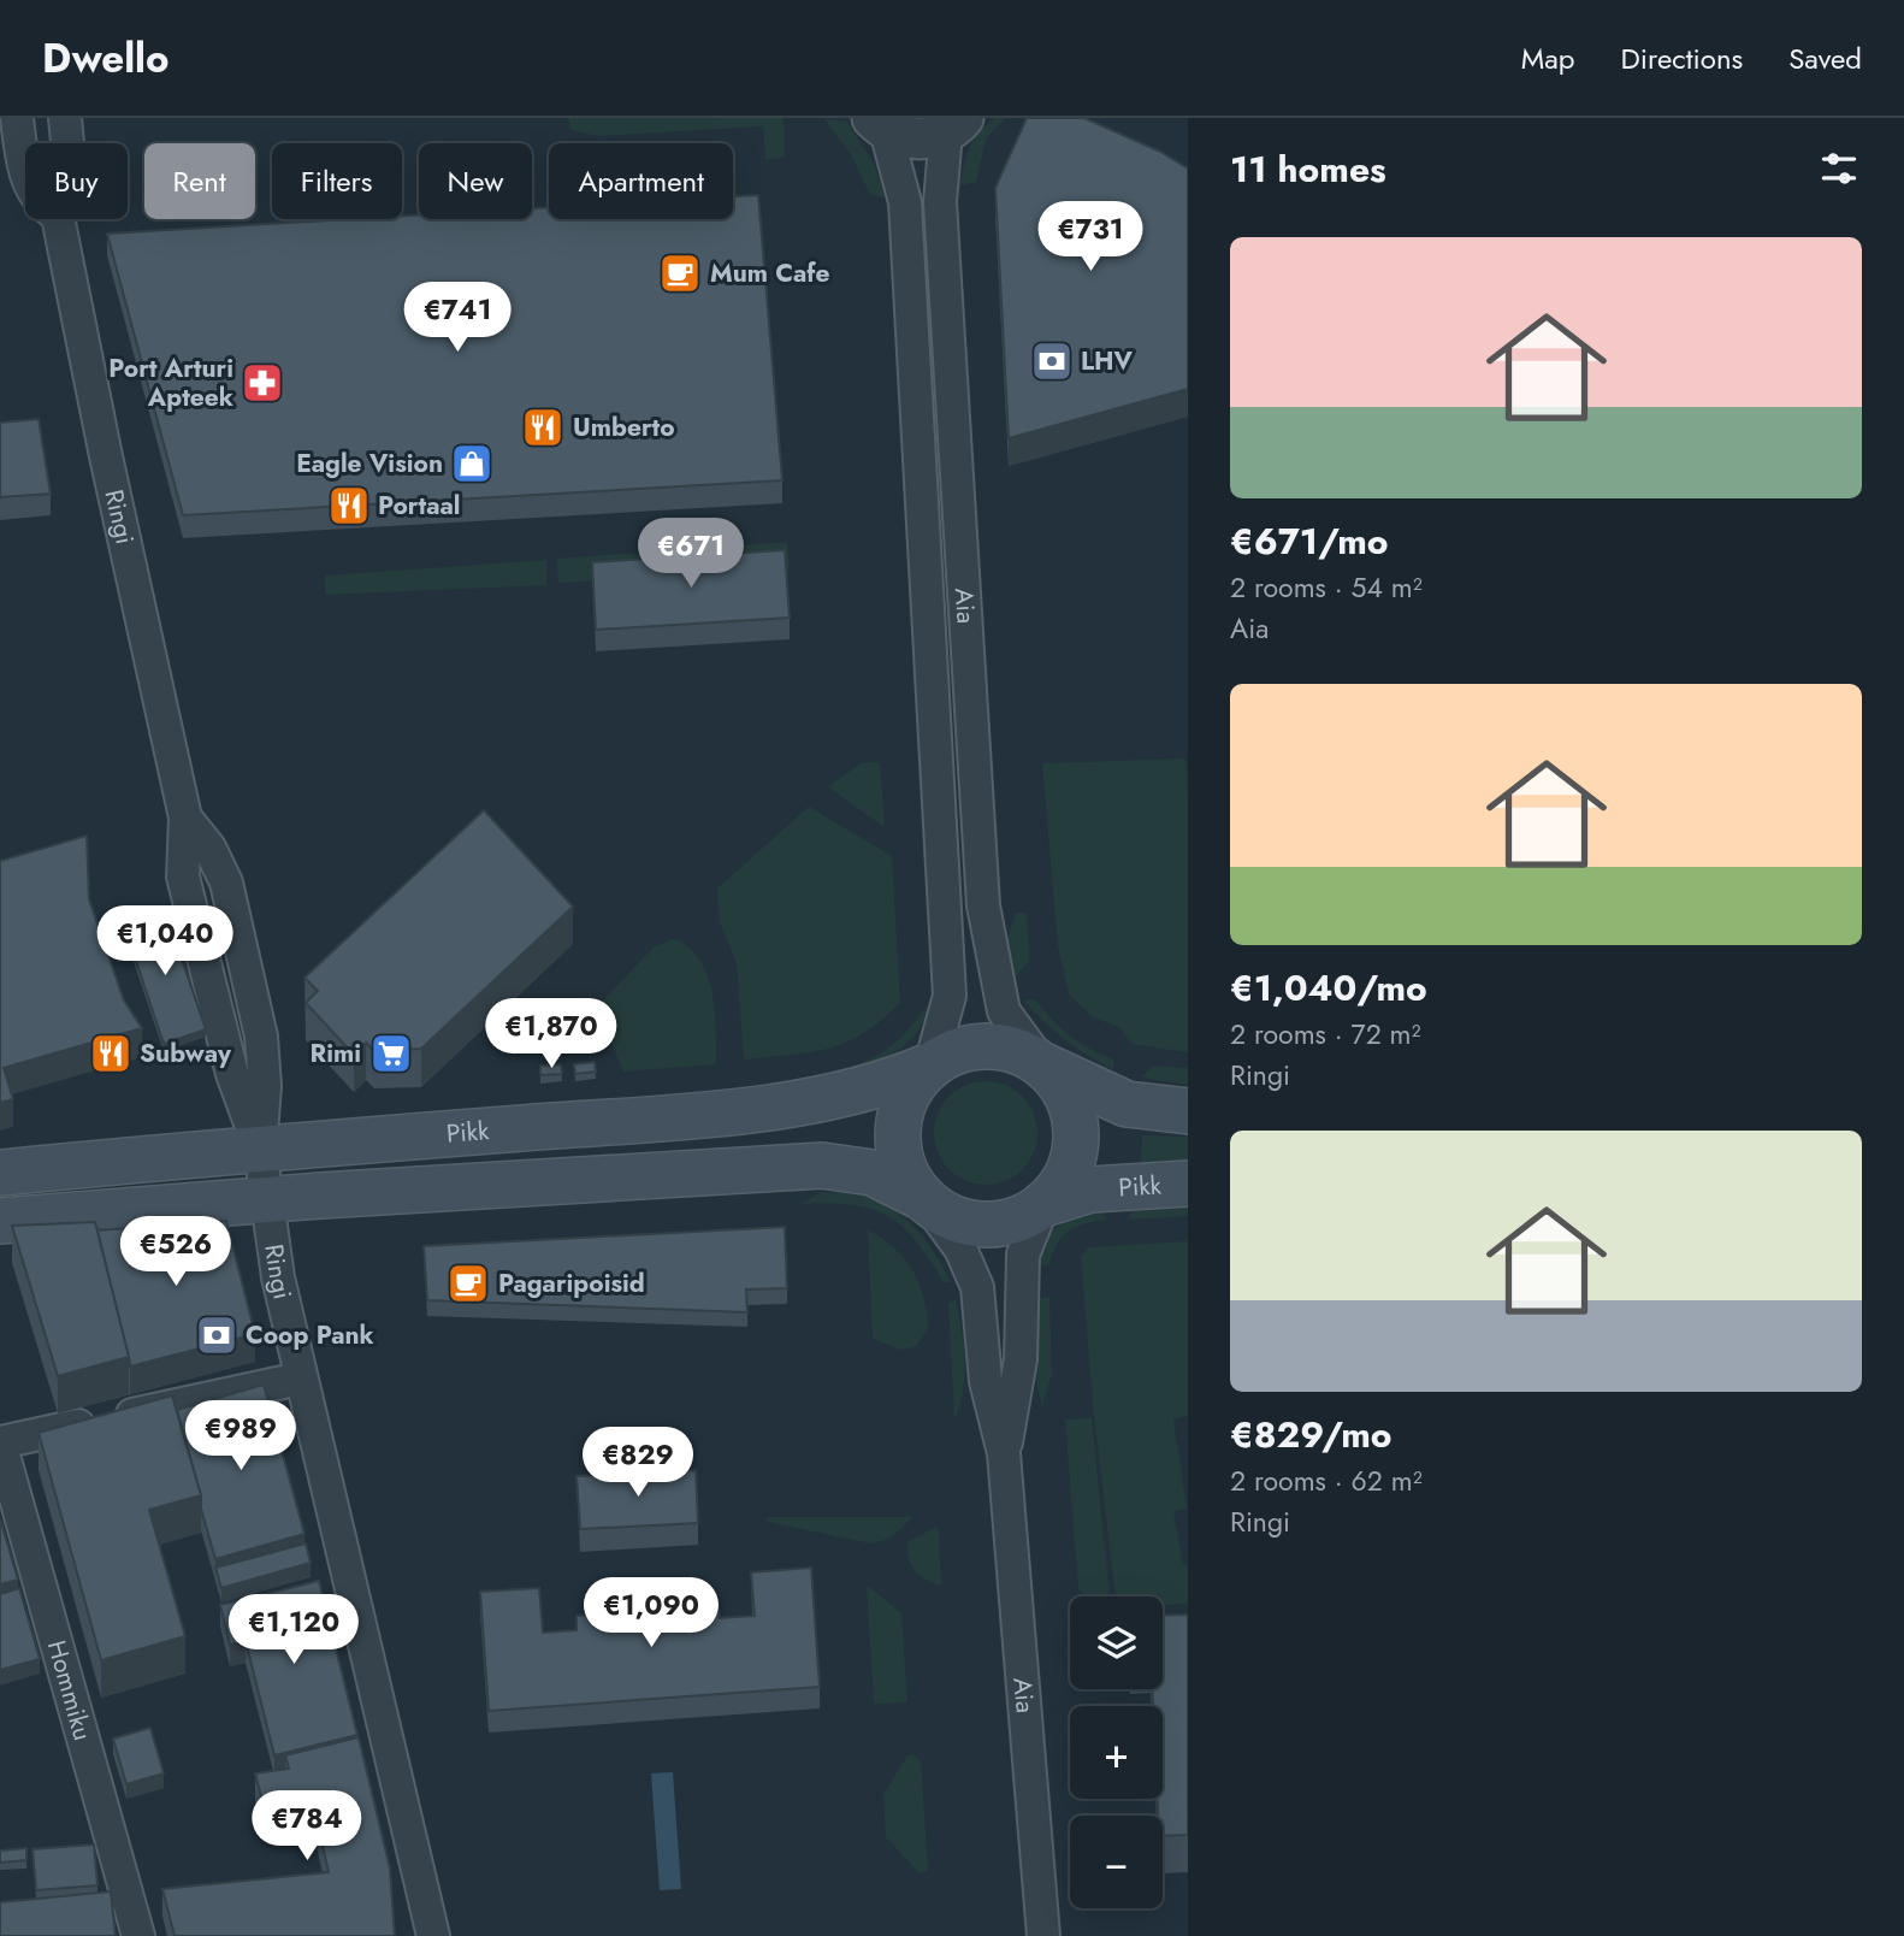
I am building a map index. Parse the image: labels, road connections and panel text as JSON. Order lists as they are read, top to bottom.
{
  "streets": {
    "main road": ["Pikk"],
    "street": ["Ringi", "Aia", "Hommiku"]
  },
  "crossings": [
    ["Ringi", "Pikk"],
    ["Aia", "Pikk"]
  ],
  "places": {
    "cafe": ["Mum Cafe", "Pagaripoisid"],
    "bank": ["LHV", "Coop Pank"],
    "pharmacy": ["Port Arturi Apteek"],
    "restaurant": ["Umberto", "Portaal", "Subway"],
    "shop": ["Eagle Vision"],
    "supermarket": ["Rimi"]
  },
  "page": {
    "header": "Dwello",
    "nav": ["Map", "Directions", "Saved"],
    "heading": "11 homes",
    "chip": [
      "Buy",
      "Rent",
      "Filters",
      "New",
      "Apartment"
    ],
    "price": [
      "€731",
      "€741",
      "€671",
      "€1,040",
      "€1,870",
      "€526",
      "€989",
      "€829",
      "€1,090",
      "€1,120",
      "€784"
    ],
    "list": [
      {
        "name": "€671/mo",
        "note": "2 rooms · 54 m² · Aia"
      },
      {
        "name": "€1,040/mo",
        "note": "2 rooms · 72 m² · Ringi"
      },
      {
        "name": "€829/mo",
        "note": "2 rooms · 62 m² · Ringi"
      }
    ],
    "map_buttons": ["+", "−"]
  }
}
